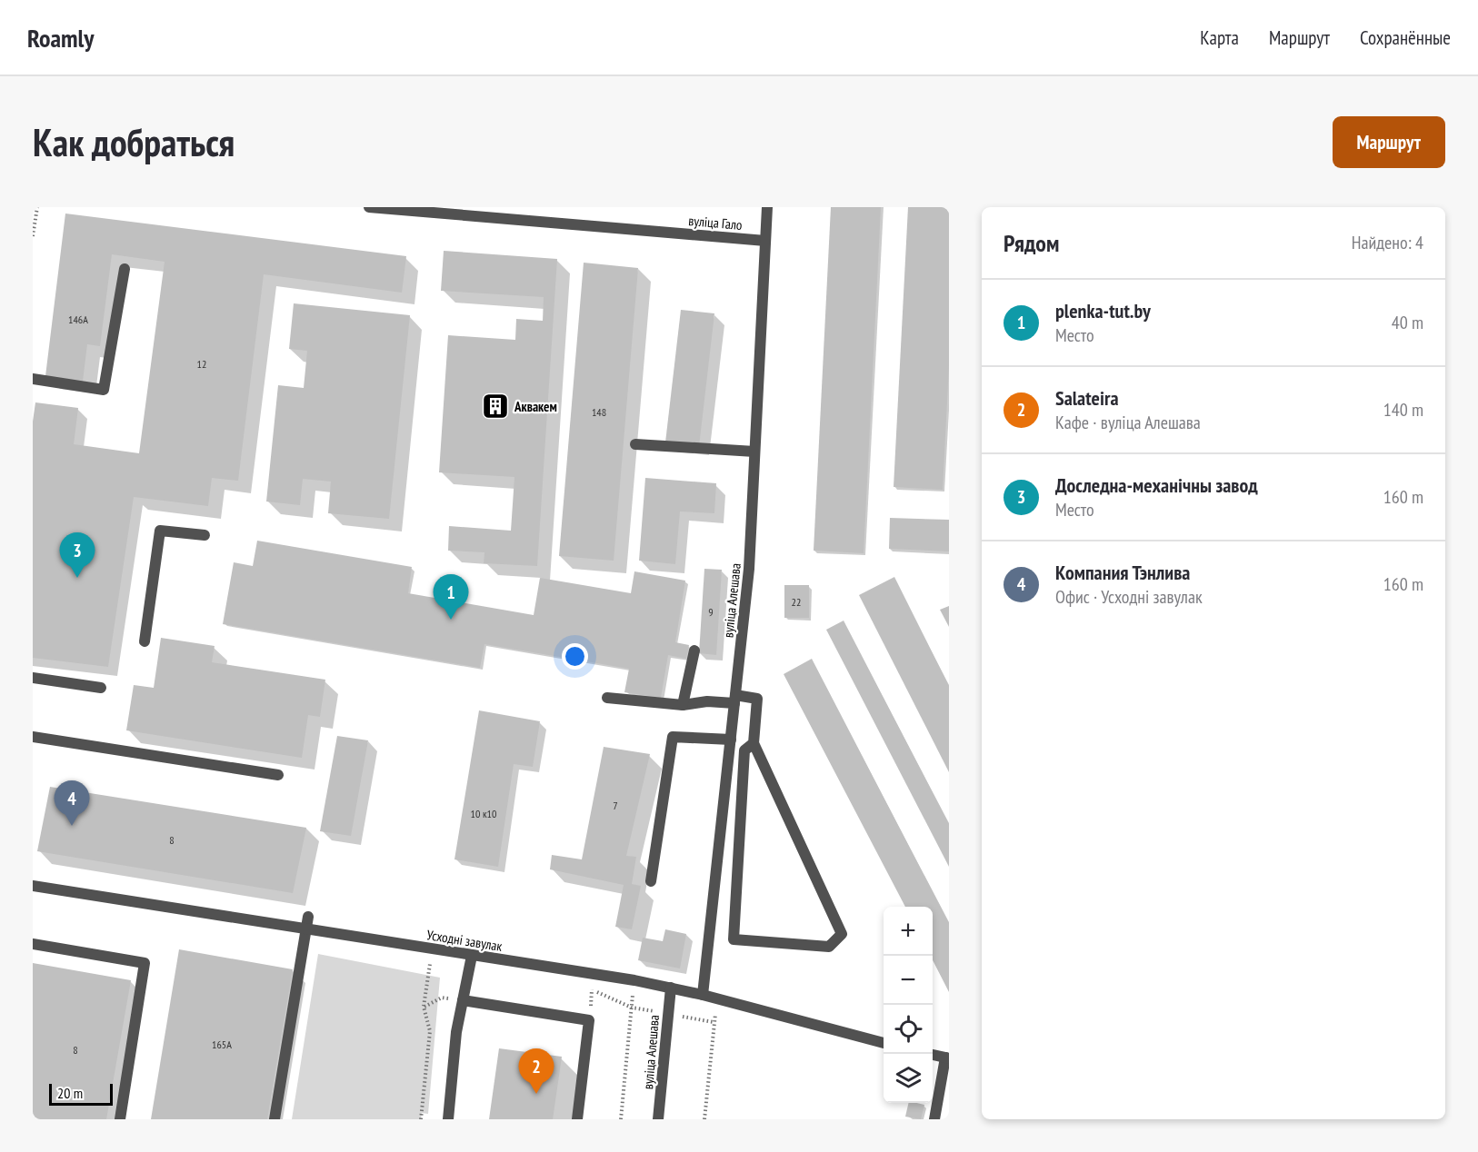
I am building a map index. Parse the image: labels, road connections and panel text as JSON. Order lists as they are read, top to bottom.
{
  "streets": {
    "street": ["вуліца Гало", "вуліца Алешава", "Усходні завулак"]
  },
  "crossings": [
    ["вуліца Гало", "вуліца Алешава"],
    ["вуліца Алешава", "Усходні завулак"]
  ],
  "places": {
    "building": ["Аквакем"]
  },
  "house_numbers": [
    "146А",
    "12",
    "148",
    "22",
    "9",
    "7",
    "10 к10",
    "8",
    "165А",
    "8"
  ],
  "scale_bar": "20 m",
  "page": {
    "header": "Roamly",
    "nav": ["Карта", "Маршрут", "Сохранённые"],
    "buttons": "Маршрут",
    "title": "Как добраться",
    "heading": ["Рядом", "Найдено: 4"],
    "list": [
      {
        "mark": "1",
        "name": "plenka-tut.by",
        "note": "Место",
        "value": "40 m"
      },
      {
        "mark": "2",
        "name": "Salateira",
        "note": "Кафе · вуліца Алешава",
        "value": "140 m"
      },
      {
        "mark": "3",
        "name": "Доследна-механічны завод",
        "note": "Место",
        "value": "160 m"
      },
      {
        "mark": "4",
        "name": "Компания Тэнлива",
        "note": "Офис · Усходні завулак",
        "value": "160 m"
      }
    ],
    "pins": [
      "3",
      "1",
      "4",
      "2"
    ],
    "map_buttons": ["+", "−"],
    "scale": "20 m"
  }
}
